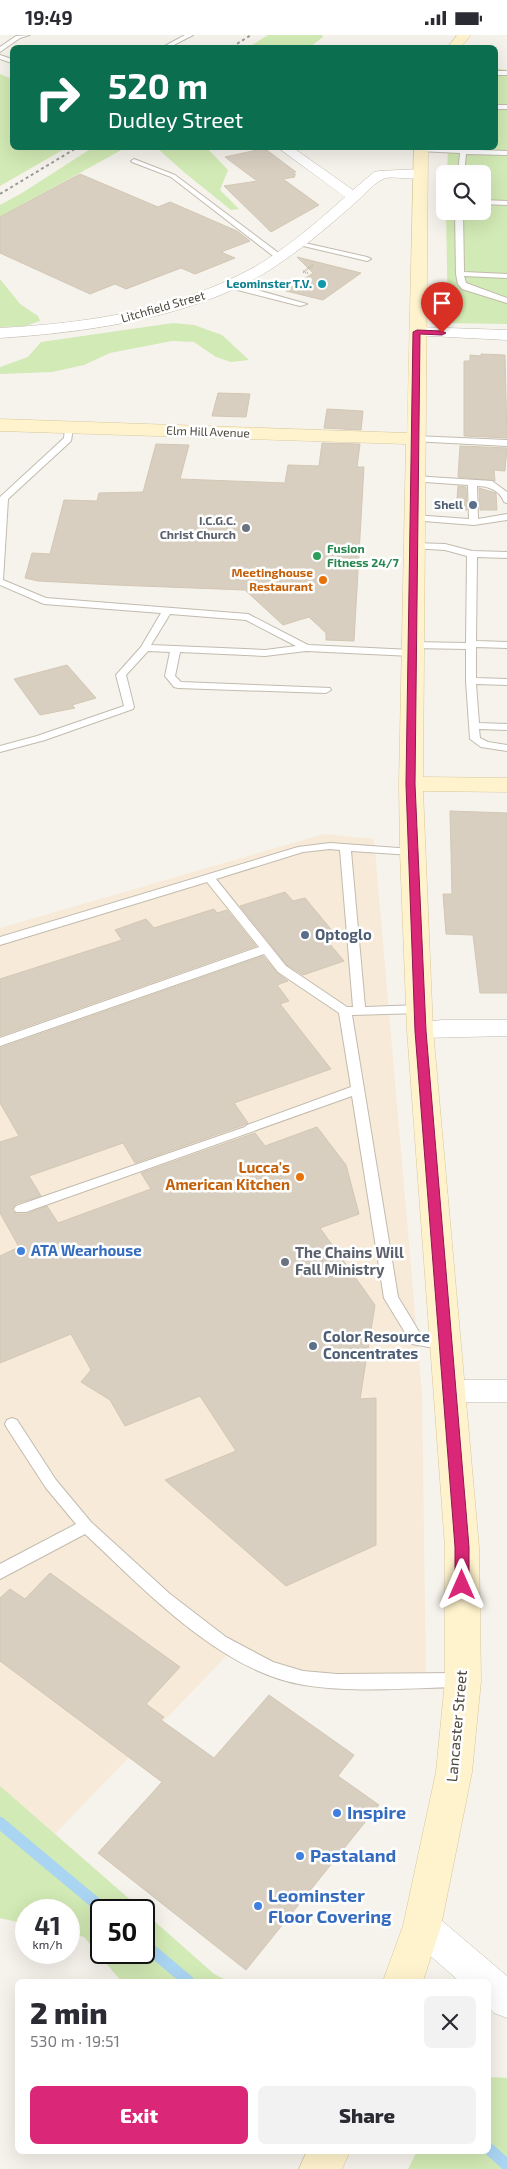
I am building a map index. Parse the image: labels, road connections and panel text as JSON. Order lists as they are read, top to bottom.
{
  "streets": {
    "main road": ["Elm Hill Avenue", "Lancaster Street"],
    "street": ["Litchfield Street"]
  },
  "crossings": [
    ["Litchfield Street", "Lancaster Street"],
    ["Elm Hill Avenue", "Lancaster Street"]
  ],
  "places": [
    "Leominster T.V.",
    "Shell",
    "I.C.G.C. Christ Church",
    "Fusion Fitness 24/7",
    "Meetinghouse Restaurant",
    "Optoglo",
    "Lucca's American Kitchen",
    "ATA Wearhouse",
    "The Chains Will Fall Ministry",
    "Color Resource Concentrates",
    "Inspire",
    "Pastaland",
    "Leominster Floor Covering"
  ],
  "page": {
    "status": "19:49",
    "turn": ["520 m", "Dudley Street"],
    "speed": "41 km/h",
    "limit": "50",
    "heading": ["2 min", "530 m · 19:51"],
    "buttons": ["Exit", "Share"]
  }
}
